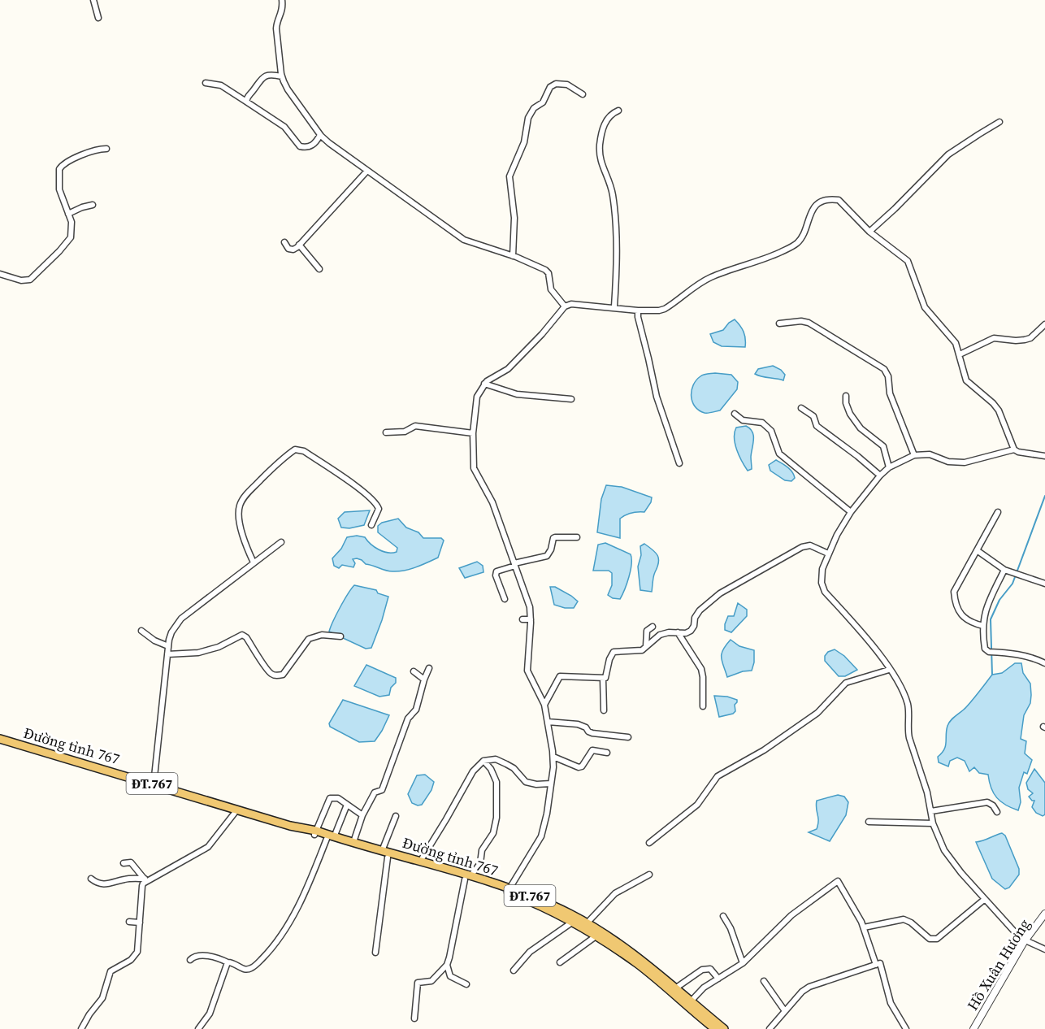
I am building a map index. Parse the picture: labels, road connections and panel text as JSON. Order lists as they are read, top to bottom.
{
  "streets": {
    "main road": ["Đường tỉnh 767", "ĐT.767"],
    "street": ["Hồ Xuân Hương"]
  }
}
